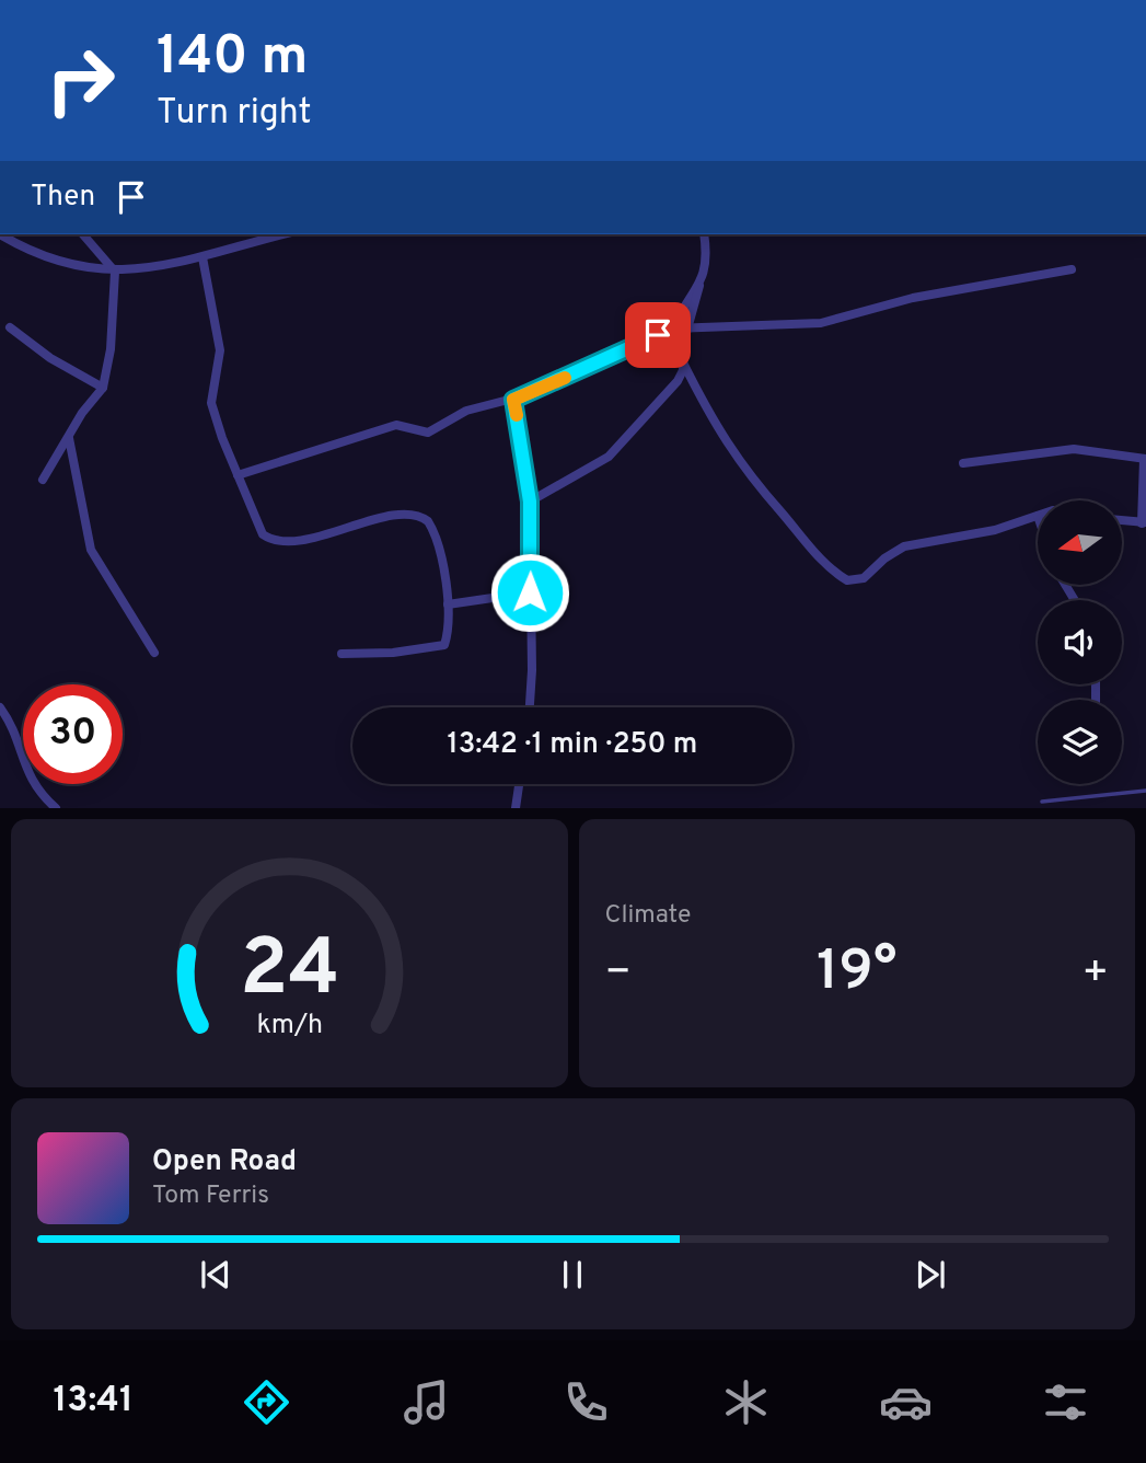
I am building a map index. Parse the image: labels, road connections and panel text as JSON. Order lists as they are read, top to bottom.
{
  "north": "left",
  "page": {
    "turn": ["140 m", "Turn right"],
    "then": "Then",
    "limit": "30",
    "trip": "13:42 · 1 min · 250 m",
    "tile": "Climate",
    "heat": ["−", "19°", "+"],
    "song": ["Open Road", "Tom Ferris"],
    "tabs": "13:41",
    "gauge": ["24", "km/h"]
  }
}
